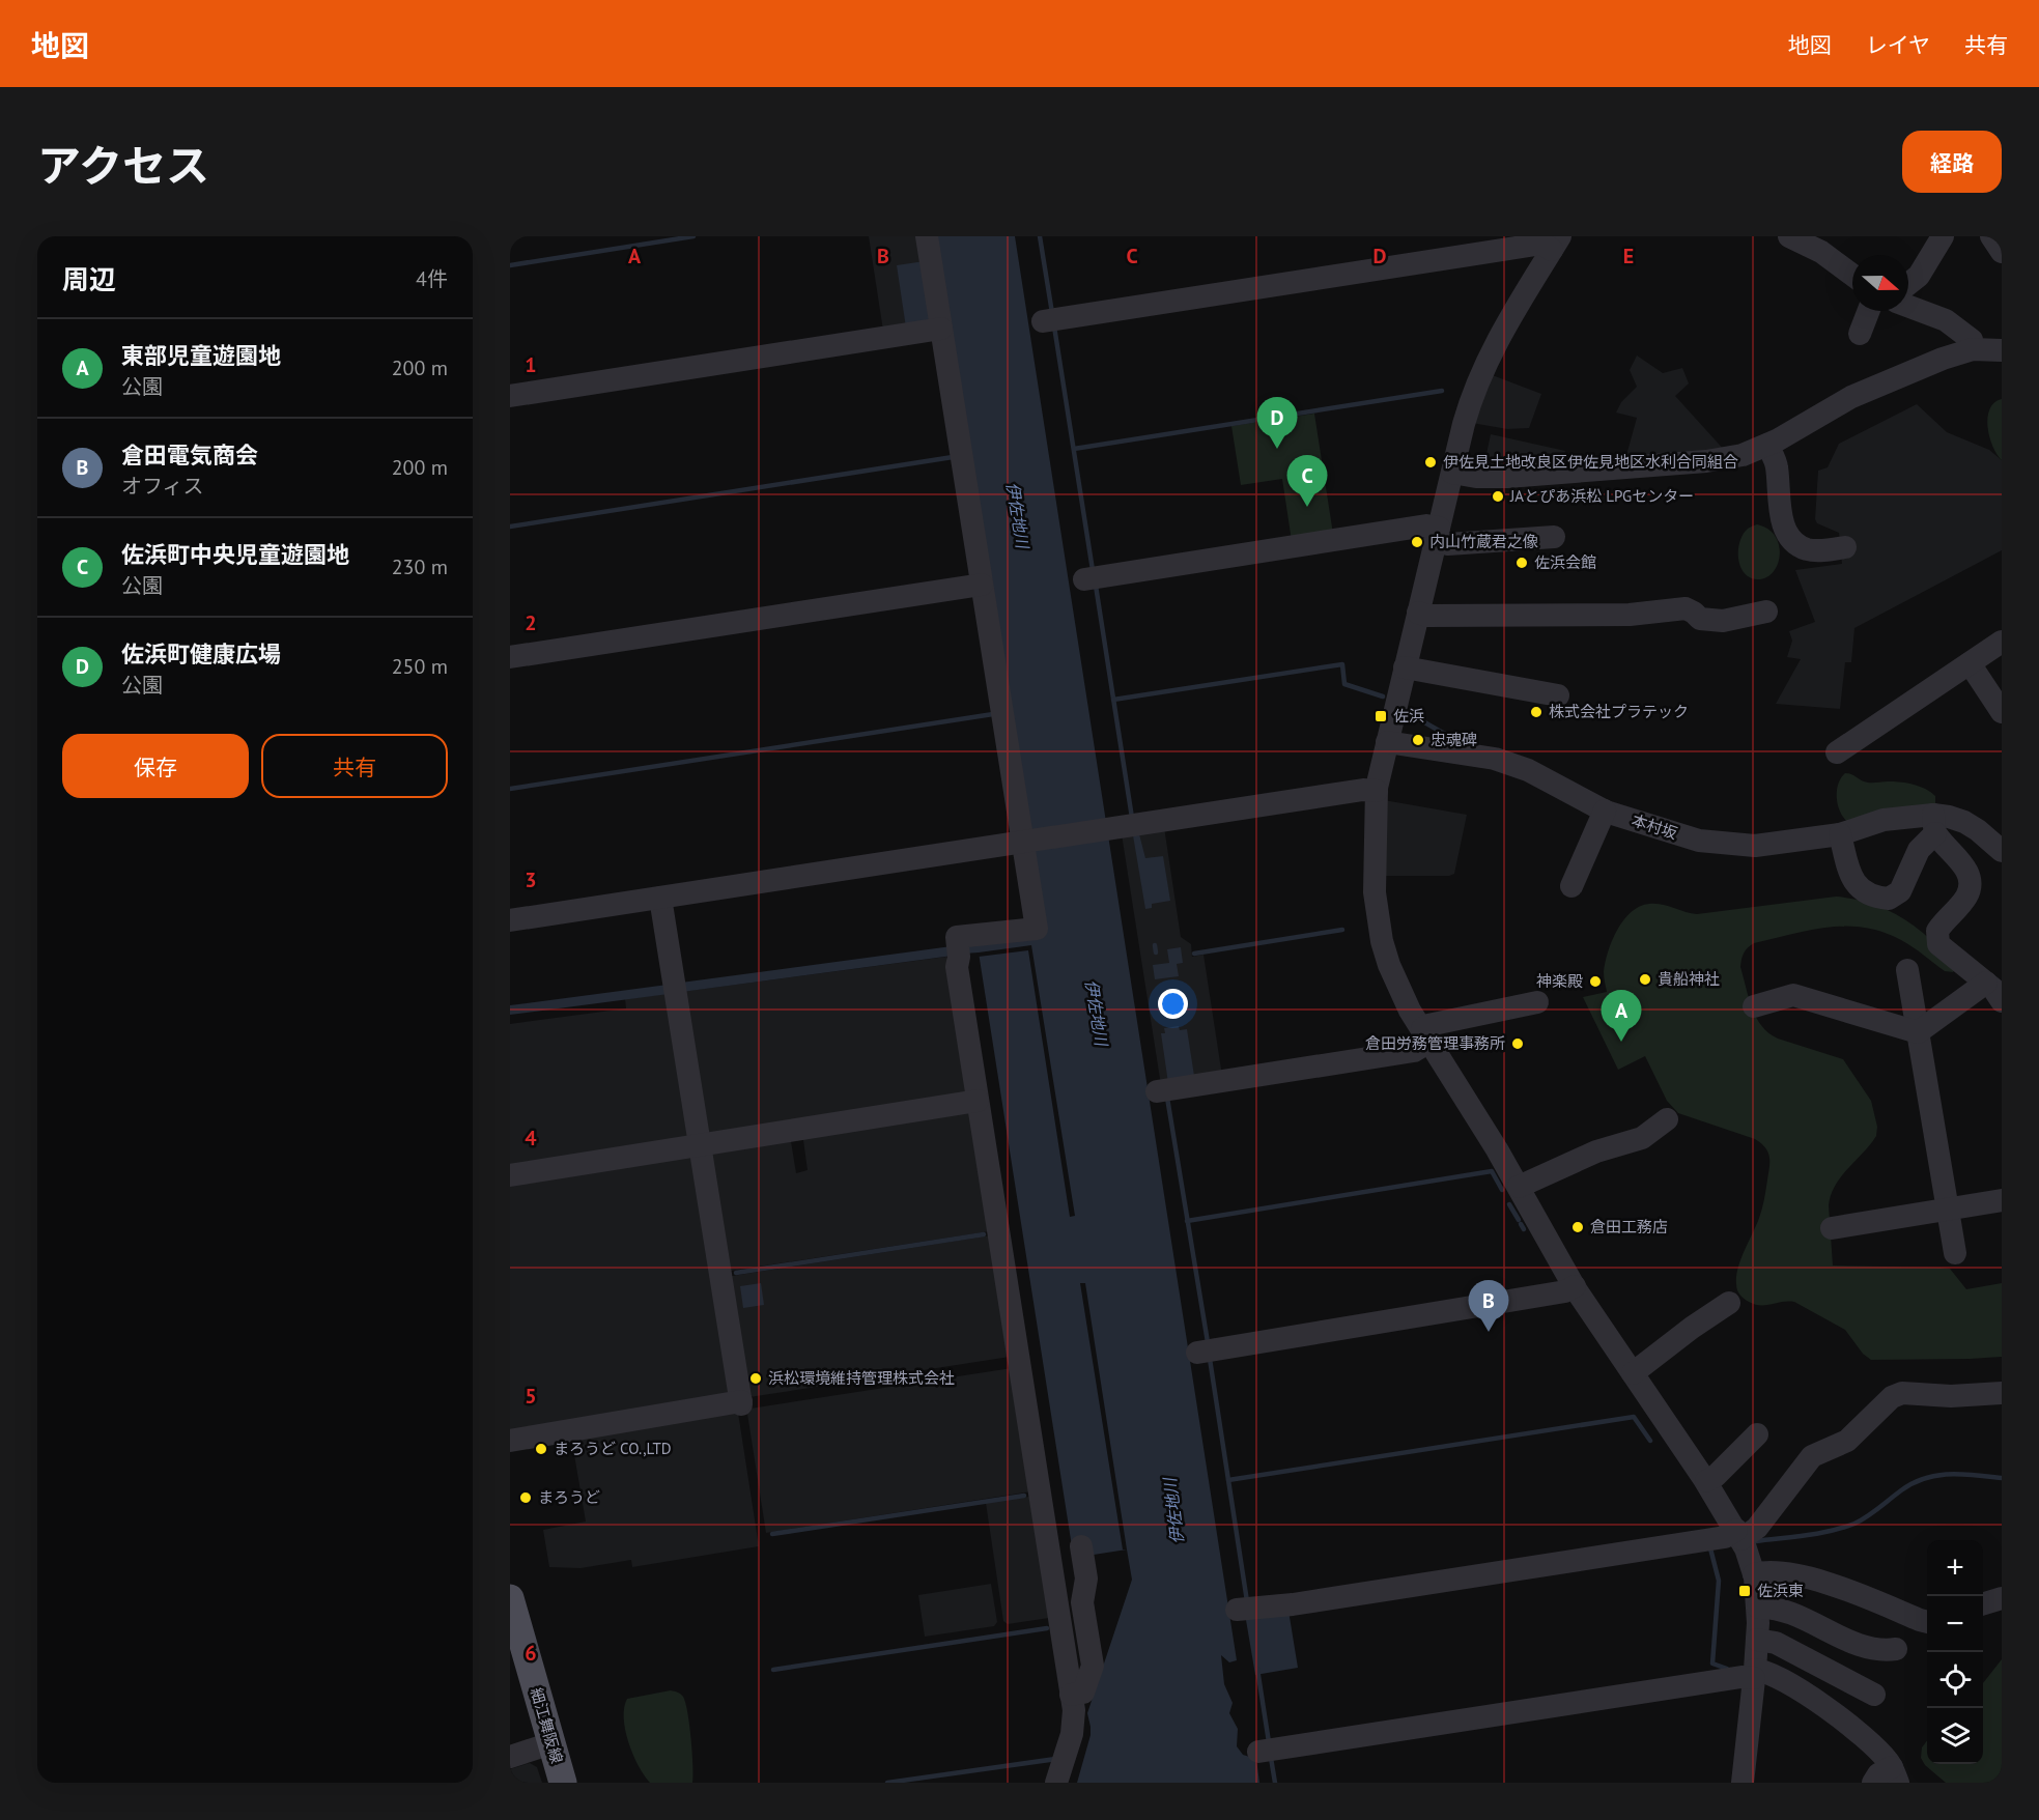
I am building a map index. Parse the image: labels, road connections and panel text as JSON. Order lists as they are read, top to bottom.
{
  "streets": {
    "main road": ["細江舞阪線"],
    "street": ["本村坂"]
  },
  "water": ["伊佐地川"],
  "places": {
    "other": [
      "伊佐見土地改良区伊佐見地区水利合同組合",
      "JAとぴあ浜松 LPGセンター",
      "内山竹蔵君之像",
      "佐浜会館",
      "株式会社プラテック",
      "忠魂碑",
      "貴船神社",
      "神楽殿",
      "倉田労務管理事務所",
      "倉田工務店",
      "浜松環境維持管理株式会社",
      "まろうど CO.,LTD",
      "まろうど"
    ],
    "transit": ["佐浜", "佐浜東"]
  },
  "north": "right",
  "page": {
    "header": "地図",
    "nav": ["地図", "レイヤ", "共有"],
    "title": "アクセス",
    "buttons": [
      "経路",
      ["保存", "共有"]
    ],
    "heading": ["周辺", "4件"],
    "list": [
      {
        "mark": "A",
        "name": "東部児童遊園地",
        "note": "公園",
        "value": "200 m"
      },
      {
        "mark": "B",
        "name": "倉田電気商会",
        "note": "オフィス",
        "value": "200 m"
      },
      {
        "mark": "C",
        "name": "佐浜町中央児童遊園地",
        "note": "公園",
        "value": "230 m"
      },
      {
        "mark": "D",
        "name": "佐浜町健康広場",
        "note": "公園",
        "value": "250 m"
      }
    ],
    "pins": [
      "D",
      "C",
      "A",
      "B"
    ],
    "map_buttons": ["+", "−"]
  },
  "grid": {
    "columns": [
      "A",
      "B",
      "C",
      "D",
      "E"
    ],
    "rows": [
      "1",
      "2",
      "3",
      "4",
      "5",
      "6"
    ]
  }
}
